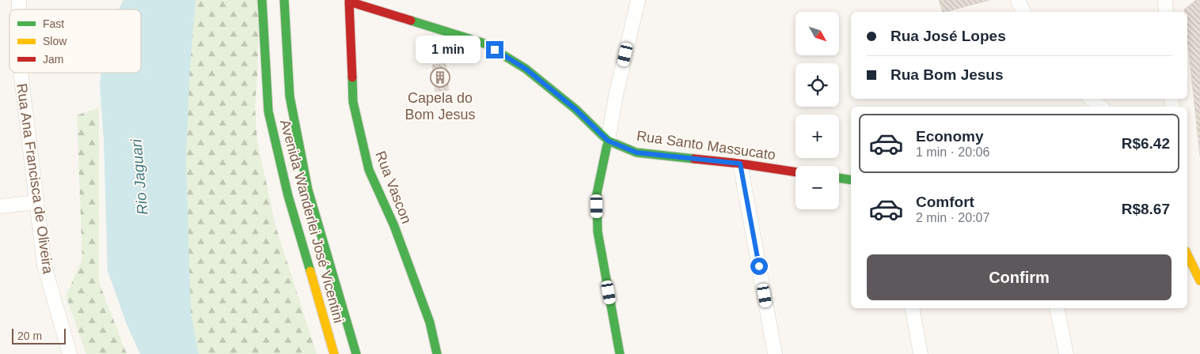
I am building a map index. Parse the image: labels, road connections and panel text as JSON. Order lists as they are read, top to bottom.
{
  "streets": {
    "street": [
      "Rua Santo Massucato",
      "Rua Ana Francisca de Oliveira",
      "Rua Vascon",
      "Avenida Wanderlei José Vicentini"
    ]
  },
  "water": ["Rio Jaguari"],
  "places": {
    "building": ["Capela do Bom Jesus"]
  },
  "legend": ["Fast", "Slow", "Jam"],
  "scale_bar": "20 m",
  "north": "bottom right",
  "page": {
    "map_buttons": ["+", "−"],
    "banner": ["Rua José Lopes", "Rua Bom Jesus"],
    "bubble": "1 min",
    "list": [
      {
        "name": "Economy",
        "note": "1 min · 20:06",
        "value": "R$6.42"
      },
      {
        "name": "Comfort",
        "note": "2 min · 20:07",
        "value": "R$8.67"
      }
    ],
    "buttons": "Confirm",
    "scale": "20 m"
  }
}
